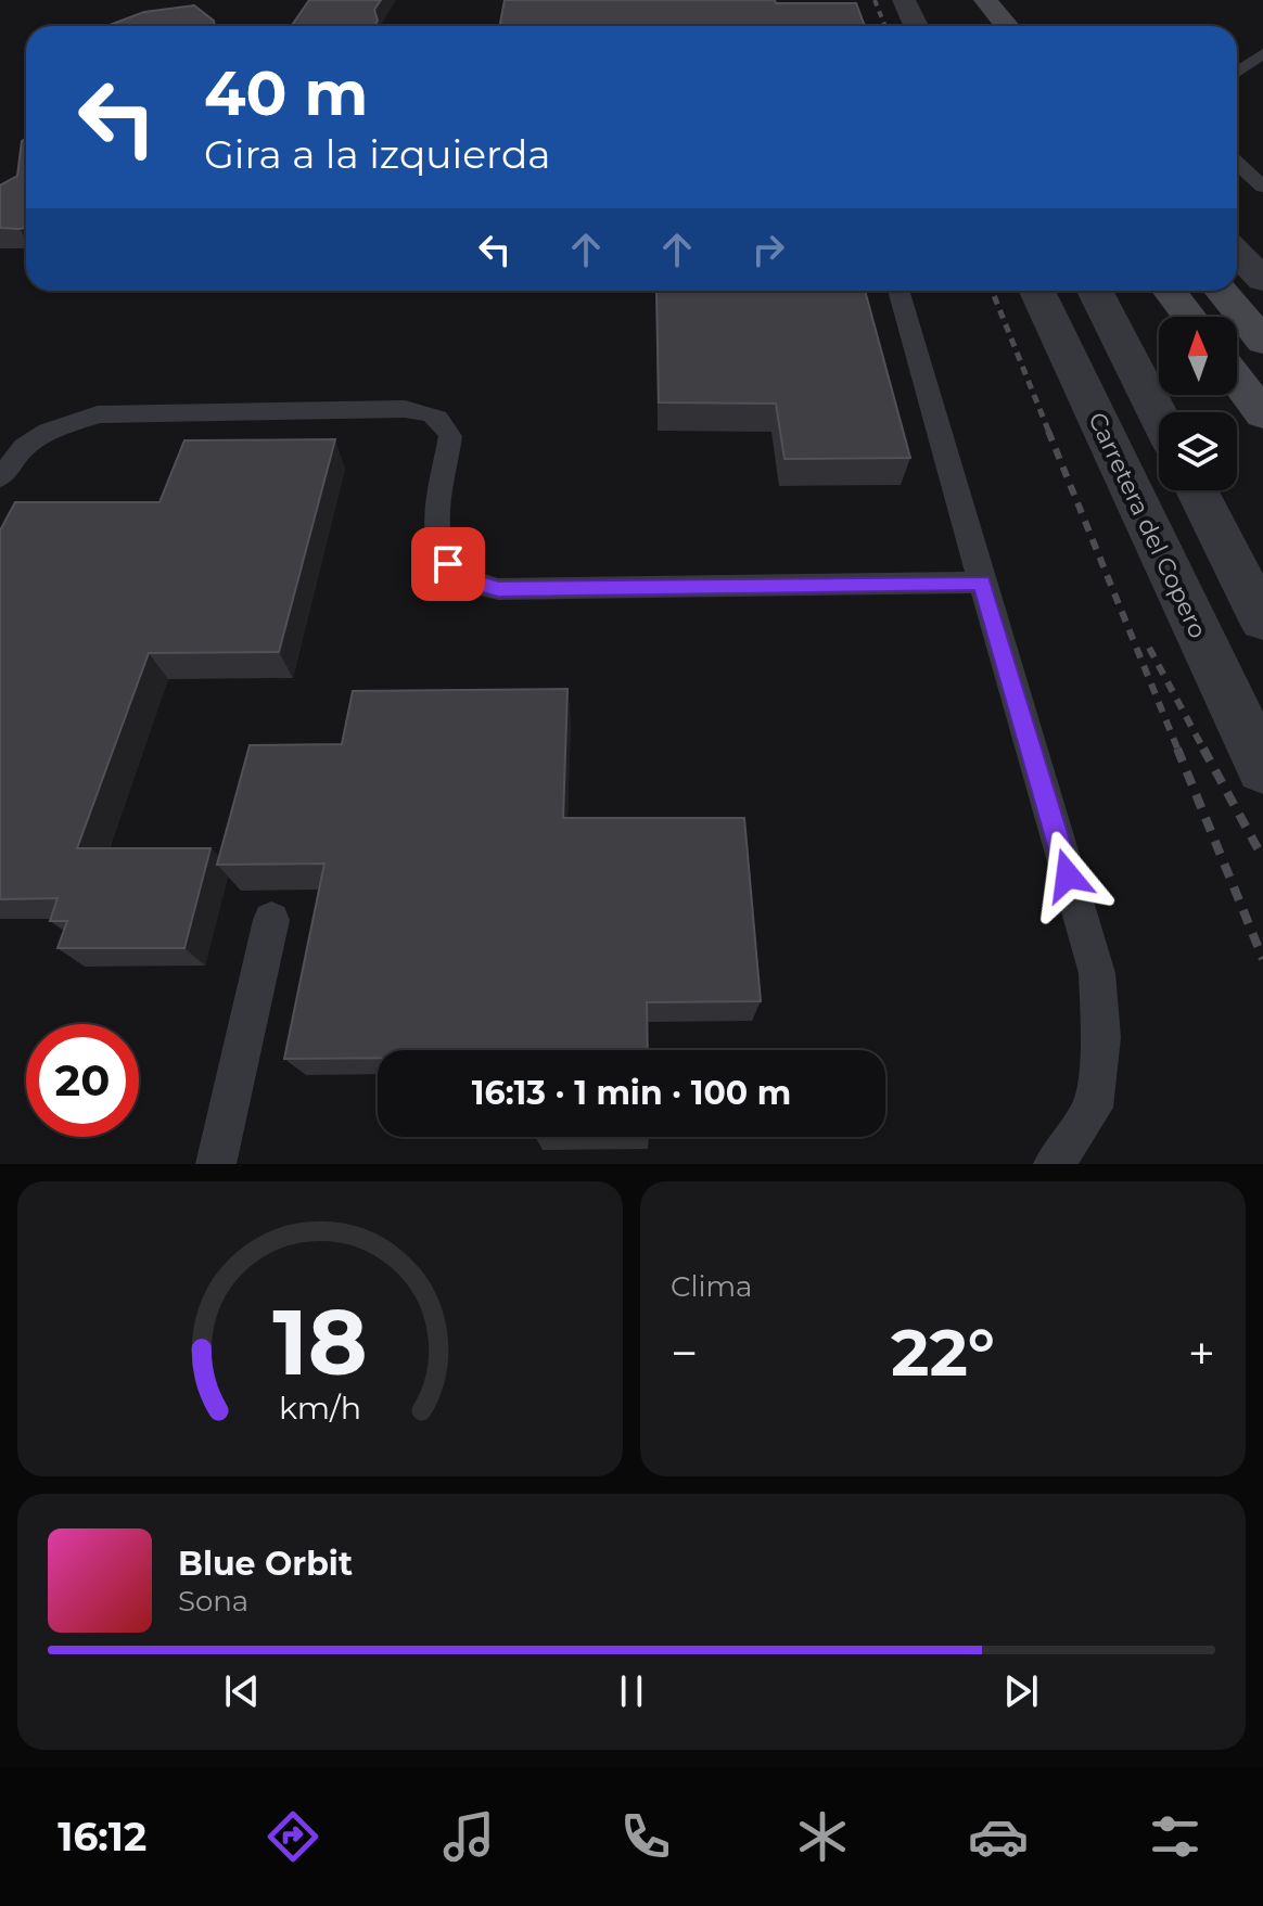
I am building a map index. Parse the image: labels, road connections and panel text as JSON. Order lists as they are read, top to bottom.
{
  "streets": {
    "street": ["Carretera del Copero"]
  },
  "north": "top",
  "page": {
    "turn": ["40 m", "Gira a la izquierda"],
    "limit": "20",
    "trip": "16:13 · 1 min · 100 m",
    "tile": "Clima",
    "heat": ["−", "22°", "+"],
    "song": ["Blue Orbit", "Sona"],
    "tabs": "16:12",
    "gauge": ["18", "km/h"]
  }
}
